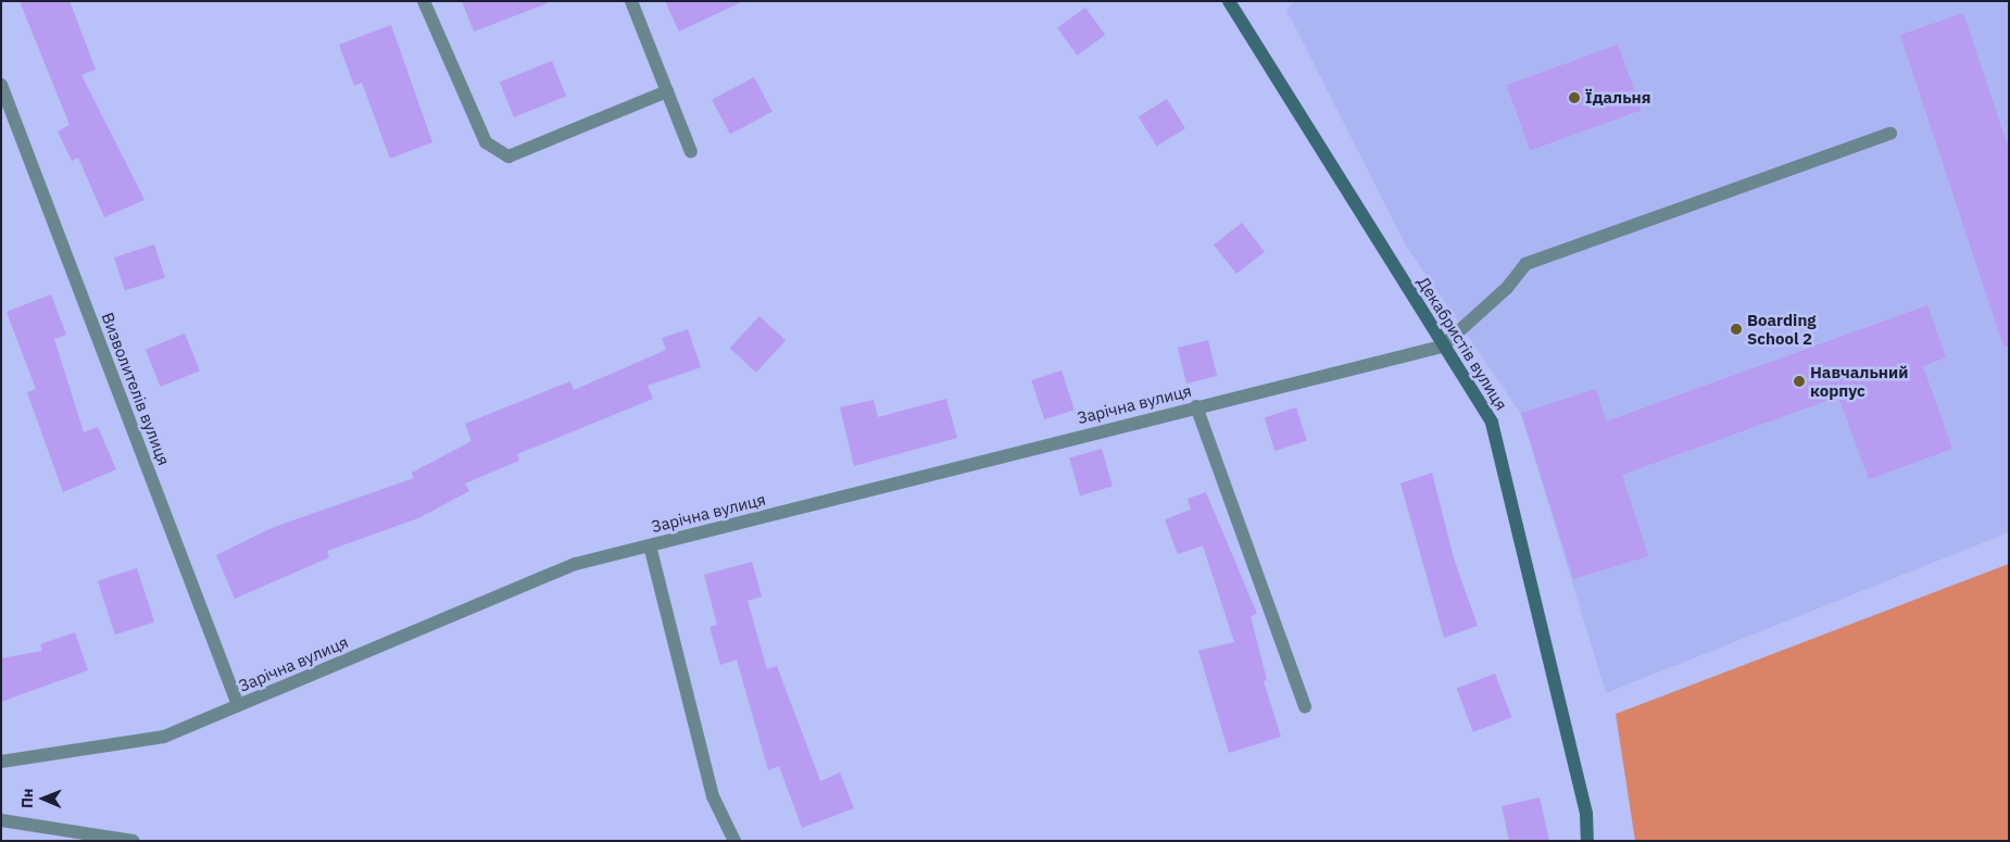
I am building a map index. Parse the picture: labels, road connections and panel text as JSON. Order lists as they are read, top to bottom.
{
  "streets": {
    "street": ["Декабристів вулиця", "Визволителів вулиця", "Зарічна вулиця"]
  },
  "crossings": [
    ["Декабристів вулиця", "Зарічна вулиця"],
    ["Визволителів вулиця", "Зарічна вулиця"]
  ],
  "places": ["Їдальня", "Boarding School 2", "Навчальний корпус"],
  "north": "left"
}
